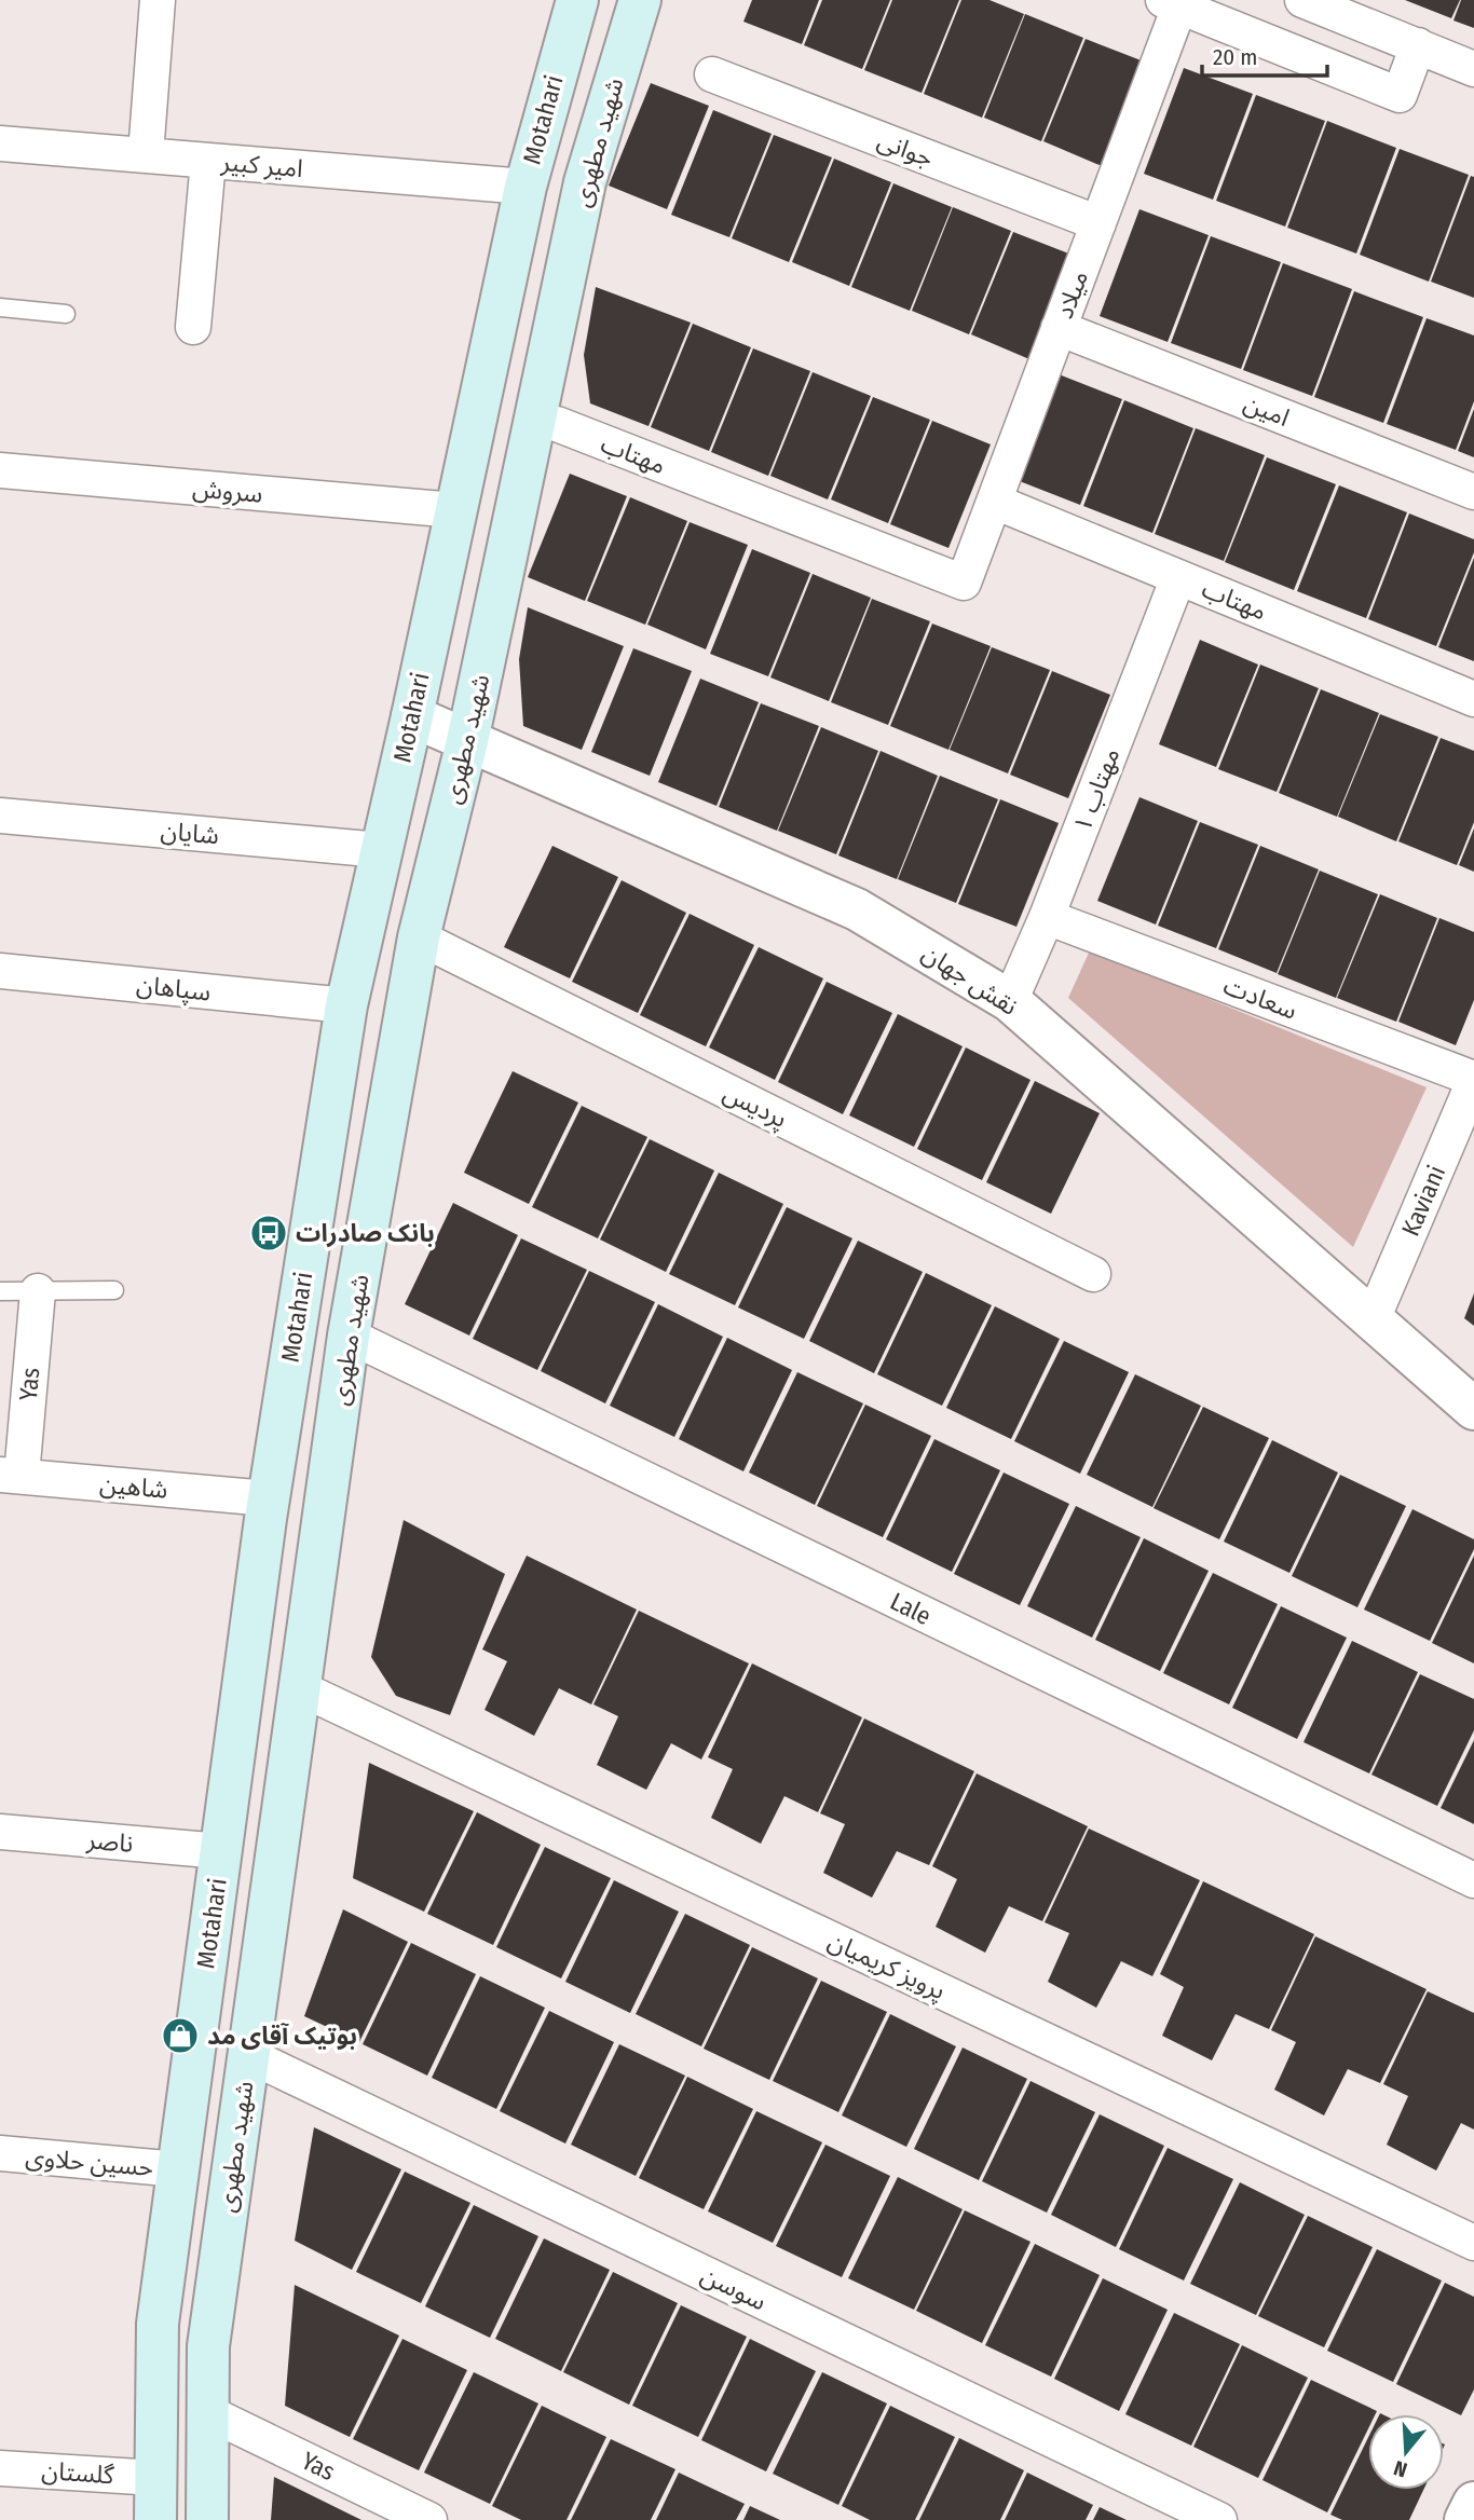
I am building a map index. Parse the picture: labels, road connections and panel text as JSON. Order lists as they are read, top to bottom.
{
  "streets": {
    "main road": ["Motahari", "شهید مطهری"],
    "street": [
      "جوانی",
      "امیر کبیر",
      "میلاد",
      "امین",
      "مهتاب",
      "سروش",
      "مهتاب ۱",
      "شایان",
      "نقش جهان",
      "سپاهان",
      "سعادت",
      "پردیس",
      "Kaviani",
      "Yas",
      "شاهین",
      "Lale",
      "ناصر",
      "پرویز کریمیان",
      "حسین حلاوی",
      "سوسن",
      "گلستان"
    ]
  },
  "crossings": [
    ["Motahari", "امیر کبیر"],
    ["Motahari", "سروش"],
    ["Motahari", "شایان"],
    ["Motahari", "نقش جهان"],
    ["Motahari", "سپاهان"],
    ["Motahari", "شاهین"],
    ["Motahari", "ناصر"],
    ["Motahari", "حسین حلاوی"],
    ["Motahari", "گلستان"],
    ["شهید مطهری", "نقش جهان"],
    ["شهید مطهری", "پردیس"],
    ["شهید مطهری", "Yas"],
    ["شهید مطهری", "Lale"],
    ["شهید مطهری", "پرویز کریمیان"],
    ["شهید مطهری", "سوسن"],
    ["جوانی", "میلاد"],
    ["میلاد", "امین"],
    ["میلاد", "مهتاب"],
    ["مهتاب", "مهتاب ۱"],
    ["مهتاب ۱", "نقش جهان"],
    ["مهتاب ۱", "سعادت"],
    ["نقش جهان", "Kaviani"],
    ["سعادت", "Kaviani"],
    ["Yas", "شاهین"]
  ],
  "places": {
    "bus stop": ["بانک صادرات"],
    "shop": ["بوتیک آقای مد"]
  },
  "scale_bar": "20 m",
  "north": "bottom"
}
